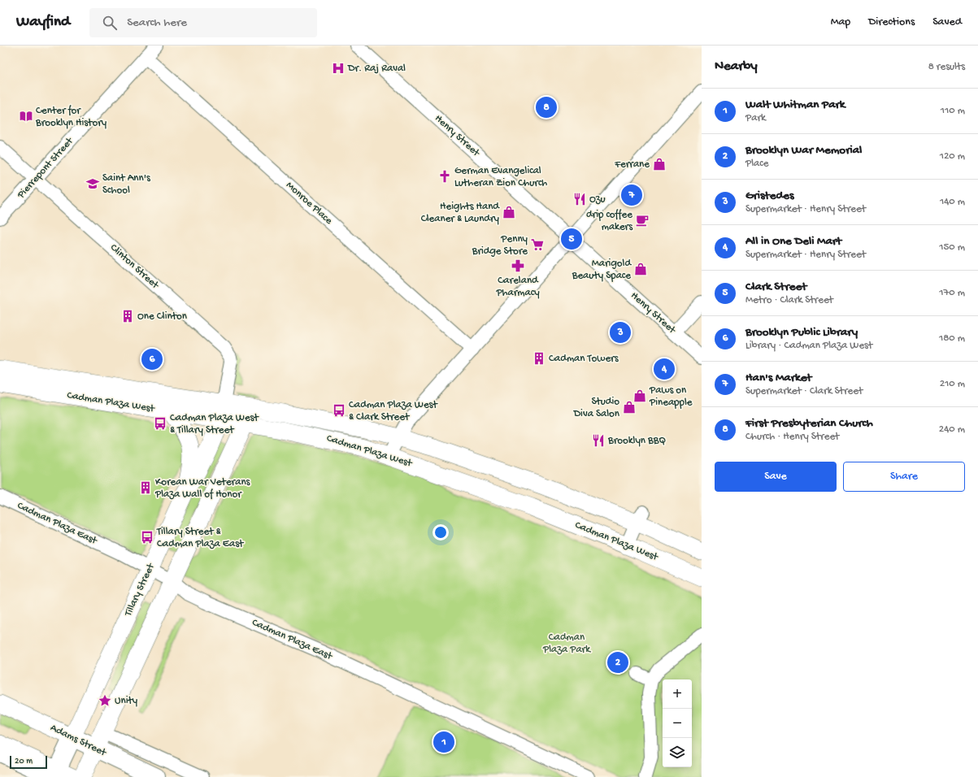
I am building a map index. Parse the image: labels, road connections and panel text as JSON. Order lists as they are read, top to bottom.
{
  "streets": {
    "highway": ["Tillary Street", "Adams Street"],
    "main road": ["Cadman Plaza West"],
    "street": [
      "Henry Street",
      "Pierrepont Street",
      "Monroe Place",
      "Clinton Street",
      "Cadman Plaza East"
    ]
  },
  "crossings": [
    ["Pierrepont Street", "Monroe Place"],
    ["Pierrepont Street", "Clinton Street"],
    ["Clinton Street", "Cadman Plaza West"],
    ["Clinton Street", "Tillary Street"],
    ["Cadman Plaza West", "Tillary Street"],
    ["Cadman Plaza East", "Tillary Street"],
    ["Tillary Street", "Adams Street"]
  ],
  "parks": ["Cadman Plaza Park"],
  "places": {
    "hospital": ["Dr. Raj Raval"],
    "library": ["Center for Brooklyn History"],
    "shop": [
      "Ferrane",
      "Heights Hand Cleaner & Laundry",
      "Marigold Beauty Space",
      "Paws on Pineapple",
      "Studio Diva Salon"
    ],
    "church": ["German Evangelical Lutheran Zion Church"],
    "school or university": ["Saint Ann's School"],
    "restaurant": ["Ozu", "Brooklyn BBQ"],
    "cafe": ["drip coffee makers"],
    "supermarket": ["Penny Bridge Store"],
    "pharmacy": ["Careland Pharmacy"],
    "building": ["One Clinton", "Cadman Towers", "Korean War Veterans Plaza Wall of Honor"],
    "bus stop": ["Cadman Plaza West & Clark Street", "Cadman Plaza West & Tillary Street", "Tillary Street & Cadman Plaza East"],
    "place": ["Unity"]
  },
  "scale_bar": "20 m",
  "page": {
    "header": "Wayfind",
    "search": "Search here",
    "nav": ["Map", "Directions", "Saved"],
    "heading": ["Nearby", "8 results"],
    "list": [
      {
        "mark": "1",
        "name": "Walt Whitman Park",
        "note": "Park",
        "value": "110 m"
      },
      {
        "mark": "2",
        "name": "Brooklyn War Memorial",
        "note": "Place",
        "value": "120 m"
      },
      {
        "mark": "3",
        "name": "Gristedes",
        "note": "Supermarket · Henry Street",
        "value": "140 m"
      },
      {
        "mark": "4",
        "name": "All in One Deli Mart",
        "note": "Supermarket · Henry Street",
        "value": "150 m"
      },
      {
        "mark": "5",
        "name": "Clark Street",
        "note": "Metro · Clark Street",
        "value": "170 m"
      },
      {
        "mark": "6",
        "name": "Brooklyn Public Library",
        "note": "Library · Cadman Plaza West",
        "value": "180 m"
      },
      {
        "mark": "7",
        "name": "Han's Market",
        "note": "Supermarket · Clark Street",
        "value": "210 m"
      },
      {
        "mark": "8",
        "name": "First Presbyterian Church",
        "note": "Church · Henry Street",
        "value": "240 m"
      }
    ],
    "pins": [
      "8",
      "7",
      "5",
      "3",
      "6",
      "4",
      "2",
      "1"
    ],
    "buttons": ["Save", "Share"],
    "map_buttons": ["+", "−"],
    "scale": "20 m"
  }
}
